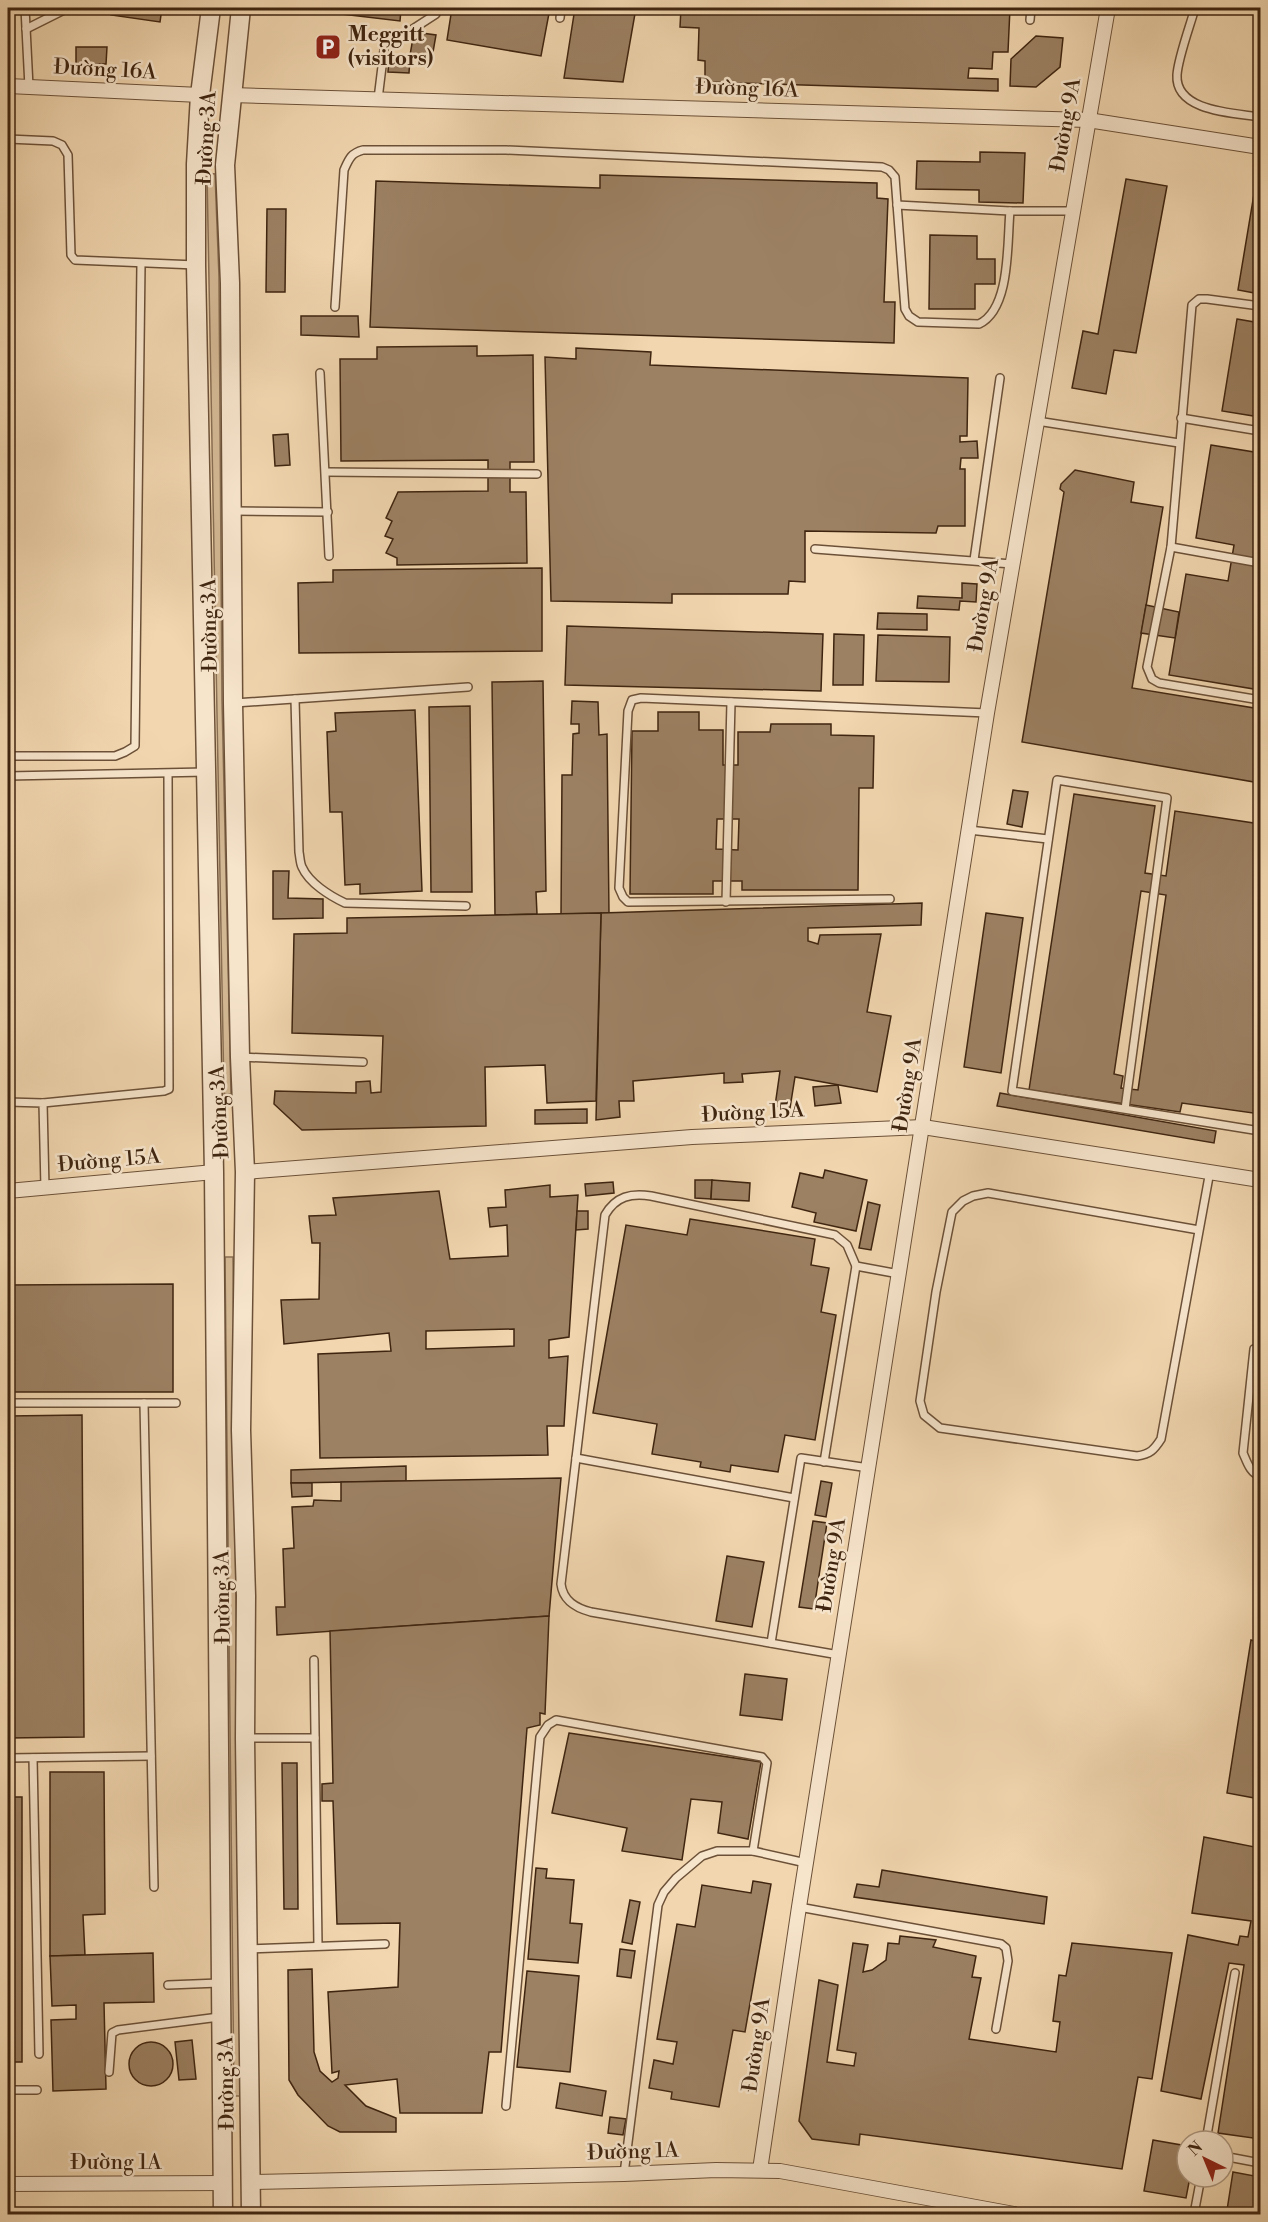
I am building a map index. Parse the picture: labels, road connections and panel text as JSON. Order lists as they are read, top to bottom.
{
  "streets": {
    "street": [
      "Đường 16A",
      "Đường 9A",
      "Đường 3A",
      "Đường 15A",
      "Đường 1A"
    ]
  },
  "crossings": [
    ["Đường 16A", "Đường 9A"],
    ["Đường 16A", "Đường 3A"],
    ["Đường 9A", "Đường 15A"],
    ["Đường 9A", "Đường 1A"],
    ["Đường 3A", "Đường 15A"],
    ["Đường 3A", "Đường 1A"]
  ],
  "places": {
    "parking": ["Meggitt (visitors)"]
  },
  "north": "top left"
}
